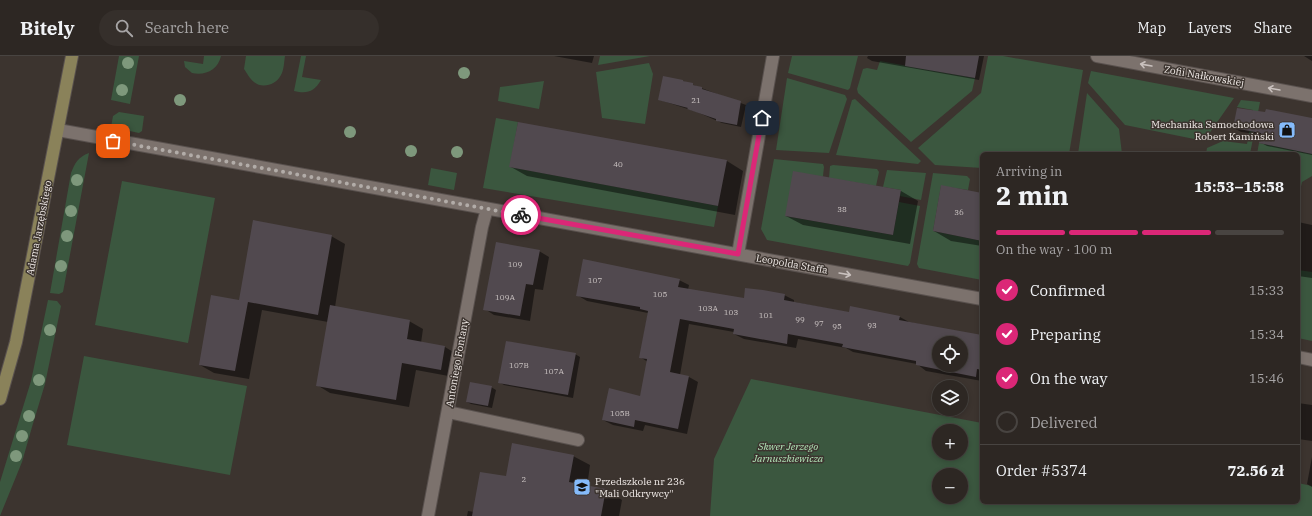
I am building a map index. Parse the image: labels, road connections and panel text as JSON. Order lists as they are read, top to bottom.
{
  "streets": {
    "street": [
      "Zofii Nałkowskiej",
      "Adama Jarzębskiego",
      "Leopolda Staffa",
      "Antoniego Fontany"
    ]
  },
  "crossings": [
    ["Adama Jarzębskiego", "Leopolda Staffa"],
    ["Leopolda Staffa", "Antoniego Fontany"]
  ],
  "one_way": ["Zofii Nałkowskiej"],
  "parks": ["Skwer Jerzego Jarnuszkiewicza"],
  "places": {
    "shop": ["Mechanika Samochodowa Robert Kamiński"],
    "school or university": ["Przedszkole nr 236 \"Mali Odkrywcy\""]
  },
  "house_numbers": [
    "21",
    "40",
    "38",
    "36",
    "109",
    "107",
    "105",
    "109A",
    "103A",
    "103",
    "101",
    "99",
    "97",
    "93",
    "95",
    "107B",
    "107A",
    "105B",
    "2"
  ],
  "page": {
    "header": "Bitely",
    "search": "Search here",
    "nav": ["Map", "Layers", "Share"],
    "heading": ["2 min", "Arriving in", "15:53–15:58"],
    "panel": ["Order #5374", "72.56 zł"],
    "bar": "On the way · 100 m",
    "list": [
      ["Confirmed", "15:33"],
      ["Preparing", "15:34"],
      ["On the way", "15:46"],
      "Delivered"
    ],
    "map_buttons": ["+", "−"]
  }
}
